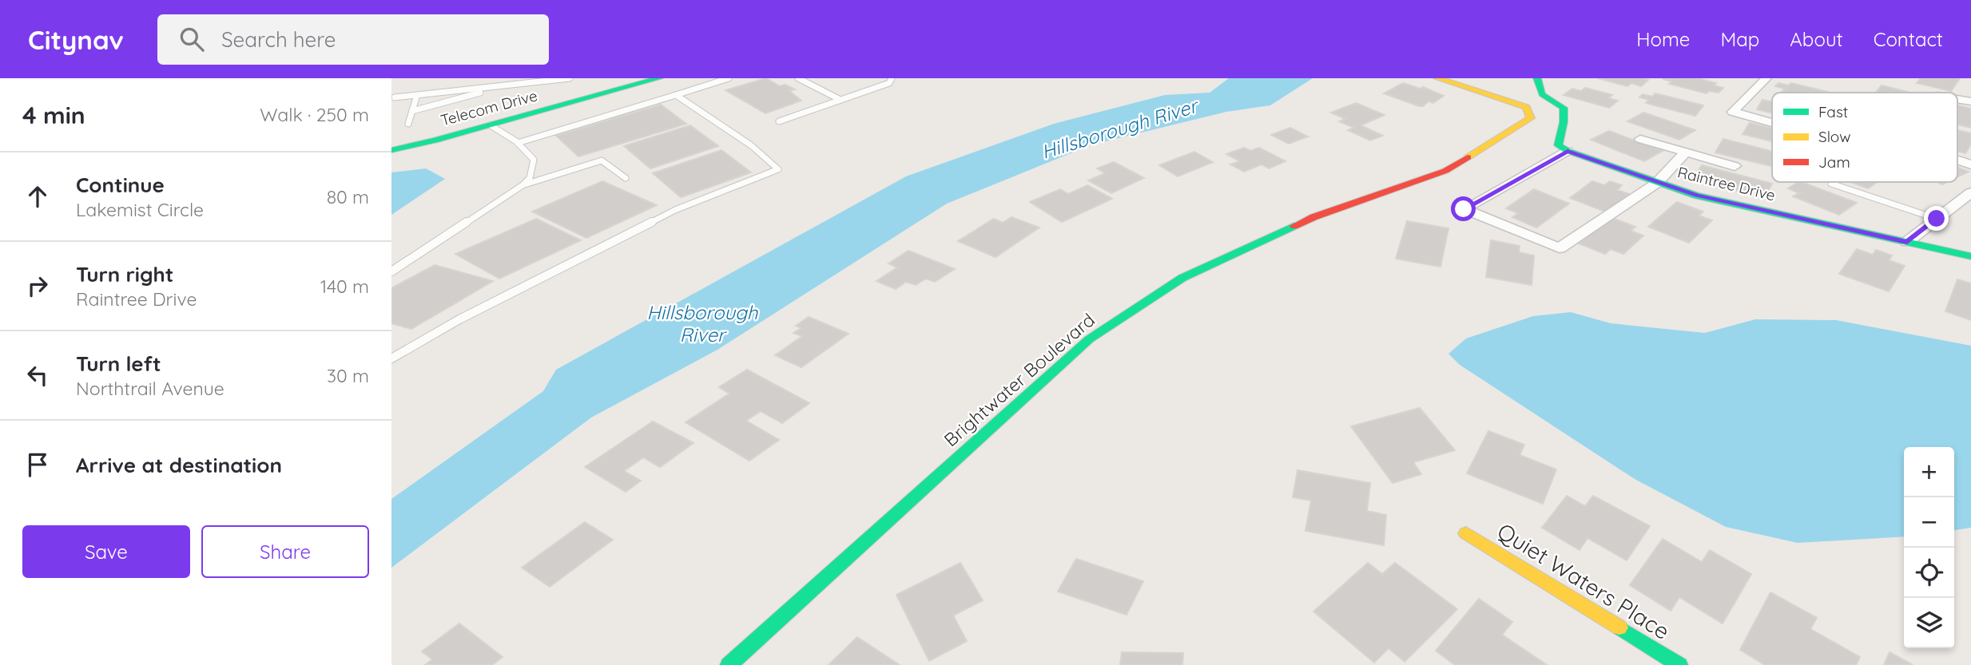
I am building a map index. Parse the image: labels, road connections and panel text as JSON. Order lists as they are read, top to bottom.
{
  "streets": {
    "street": [
      "Telecom Drive",
      "Raintree Drive",
      "Brightwater Boulevard",
      "Quiet Waters Place"
    ]
  },
  "water": ["Hillsborough River"],
  "legend": ["Fast", "Slow", "Jam"],
  "page": {
    "header": "Citynav",
    "search": "Search here",
    "nav": [
      "Home",
      "Map",
      "About",
      "Contact"
    ],
    "heading": ["4 min", "Walk · 250 m"],
    "list": [
      ["Continue", "Lakemist Circle", "80 m"],
      ["Turn right", "Raintree Drive", "140 m"],
      ["Turn left", "Northtrail Avenue", "30 m"],
      "Arrive at destination"
    ],
    "map_buttons": ["+", "−"],
    "buttons": ["Save", "Share"]
  }
}
